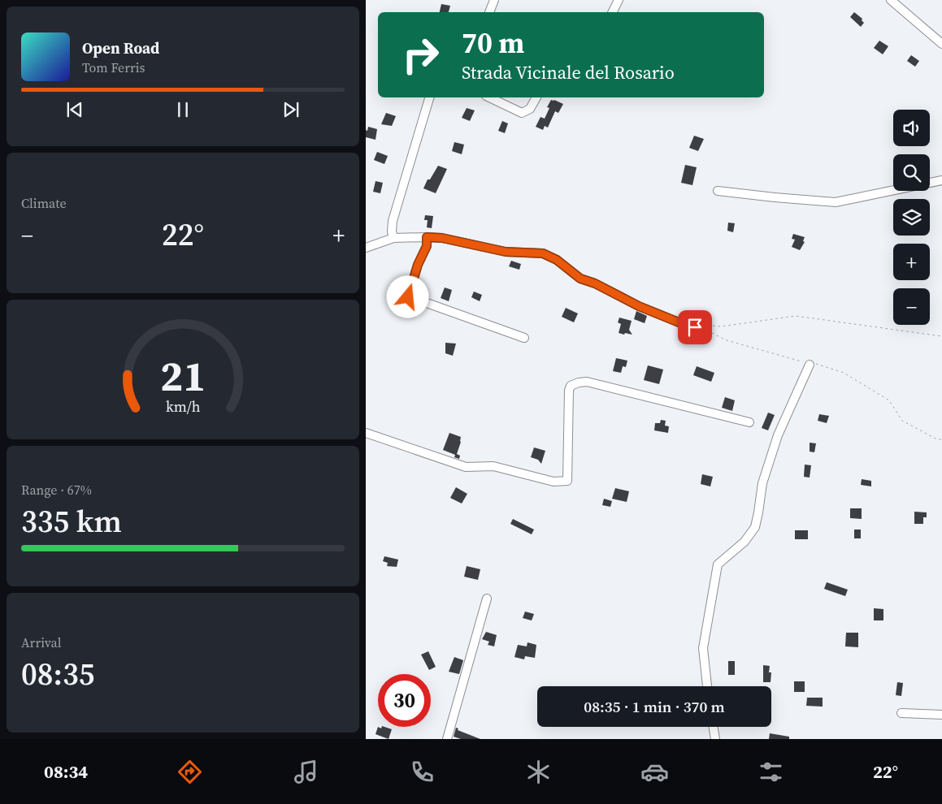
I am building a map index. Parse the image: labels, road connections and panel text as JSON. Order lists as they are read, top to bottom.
{
  "page": {
    "turn": ["70 m", "Strada Vicinale del Rosario"],
    "song": ["Open Road", "Tom Ferris"],
    "map_buttons": ["+", "−"],
    "tile": [
      "Climate",
      ["Range · 67%", "335 km"],
      ["Arrival", "08:35"]
    ],
    "heat": ["−", "22°", "+"],
    "limit": "30",
    "trip": "08:35 · 1 min · 370 m",
    "tabs": ["08:34", "22°"],
    "gauge": ["21", "km/h"]
  }
}
